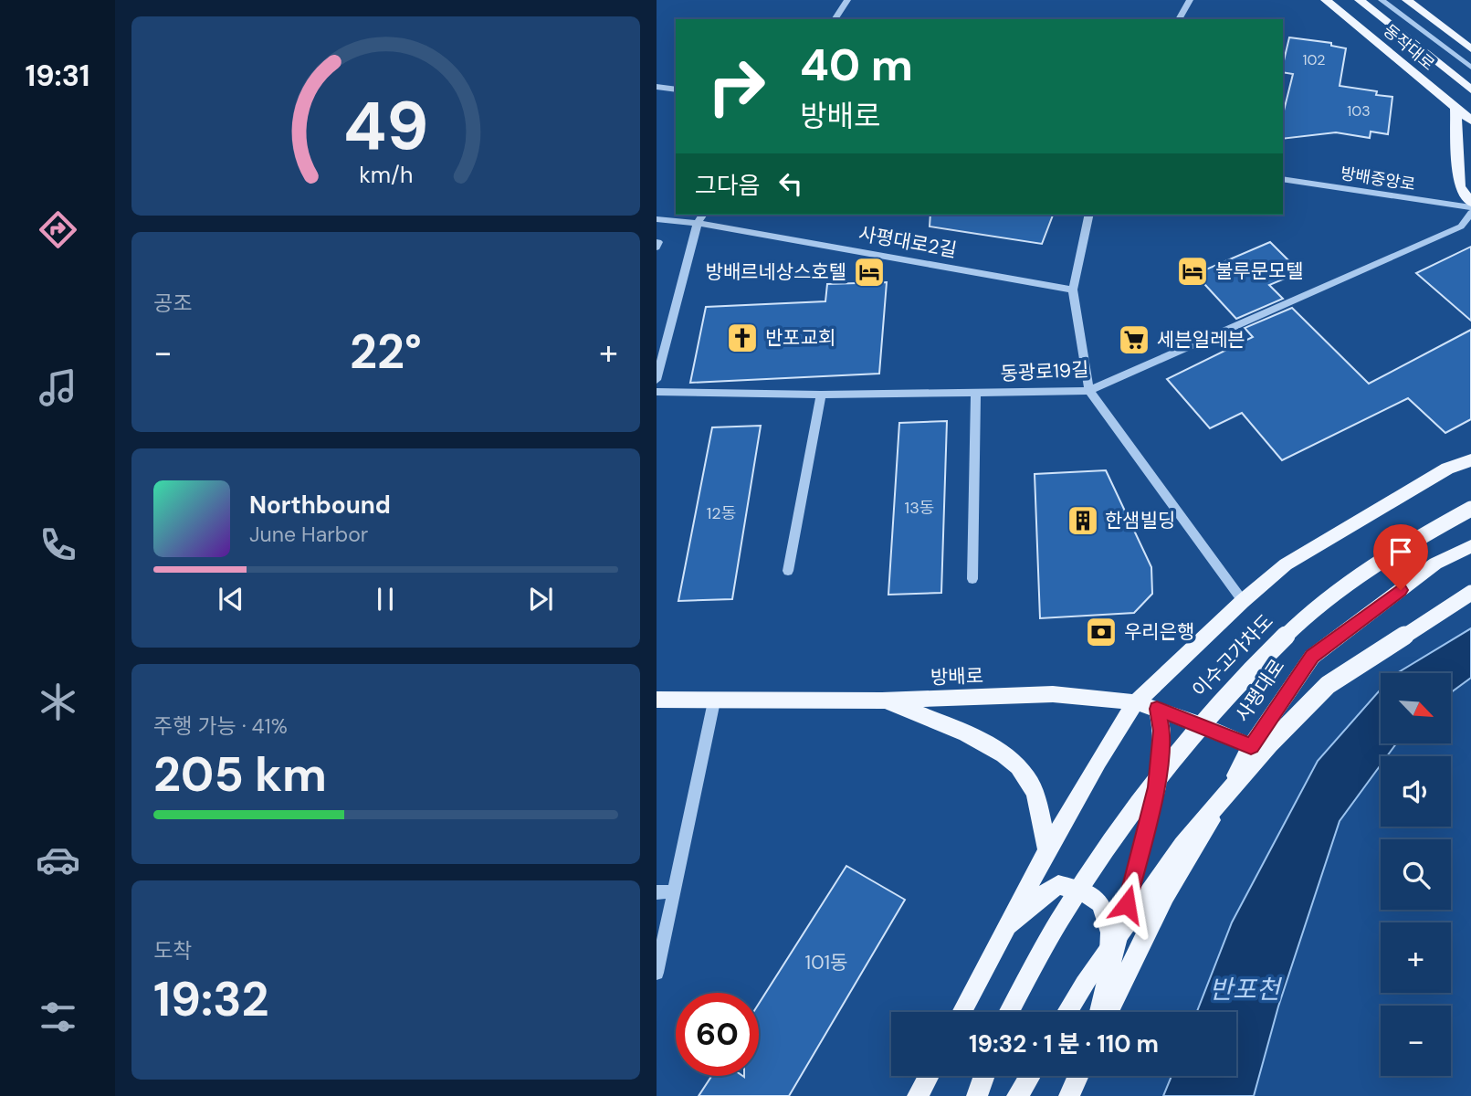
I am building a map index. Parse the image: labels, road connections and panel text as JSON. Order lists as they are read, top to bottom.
{
  "streets": {
    "main road": [
      "동작대로",
      "이수고가차도",
      "방배로",
      "사평대로"
    ],
    "street": ["방배중앙로", "사평대로2길", "동광로19길"]
  },
  "crossings": [
    ["방배로", "사평대로"]
  ],
  "water": ["반포천"],
  "places": {
    "hotel": ["불루문모텔", "방배르네상스호텔"],
    "church": ["반포교회"],
    "supermarket": ["세븐일레븐"],
    "building": ["한샘빌딩"],
    "bank": ["우리은행"]
  },
  "house_numbers": [
    "102",
    "103",
    "13동",
    "12동",
    "101동"
  ],
  "north": "bottom right",
  "page": {
    "tabs": "19:31",
    "turn": ["40 m", "방배로"],
    "then": "그다음",
    "tile": [
      "공조",
      ["주행 가능 · 41%", "205 km"],
      ["도착", "19:32"]
    ],
    "heat": ["−", "22°", "+"],
    "song": ["Northbound", "June Harbor"],
    "map_buttons": ["+", "−"],
    "limit": "60",
    "trip": "19:32 · 1 분 · 110 m",
    "gauge": ["49", "km/h"]
  }
}
